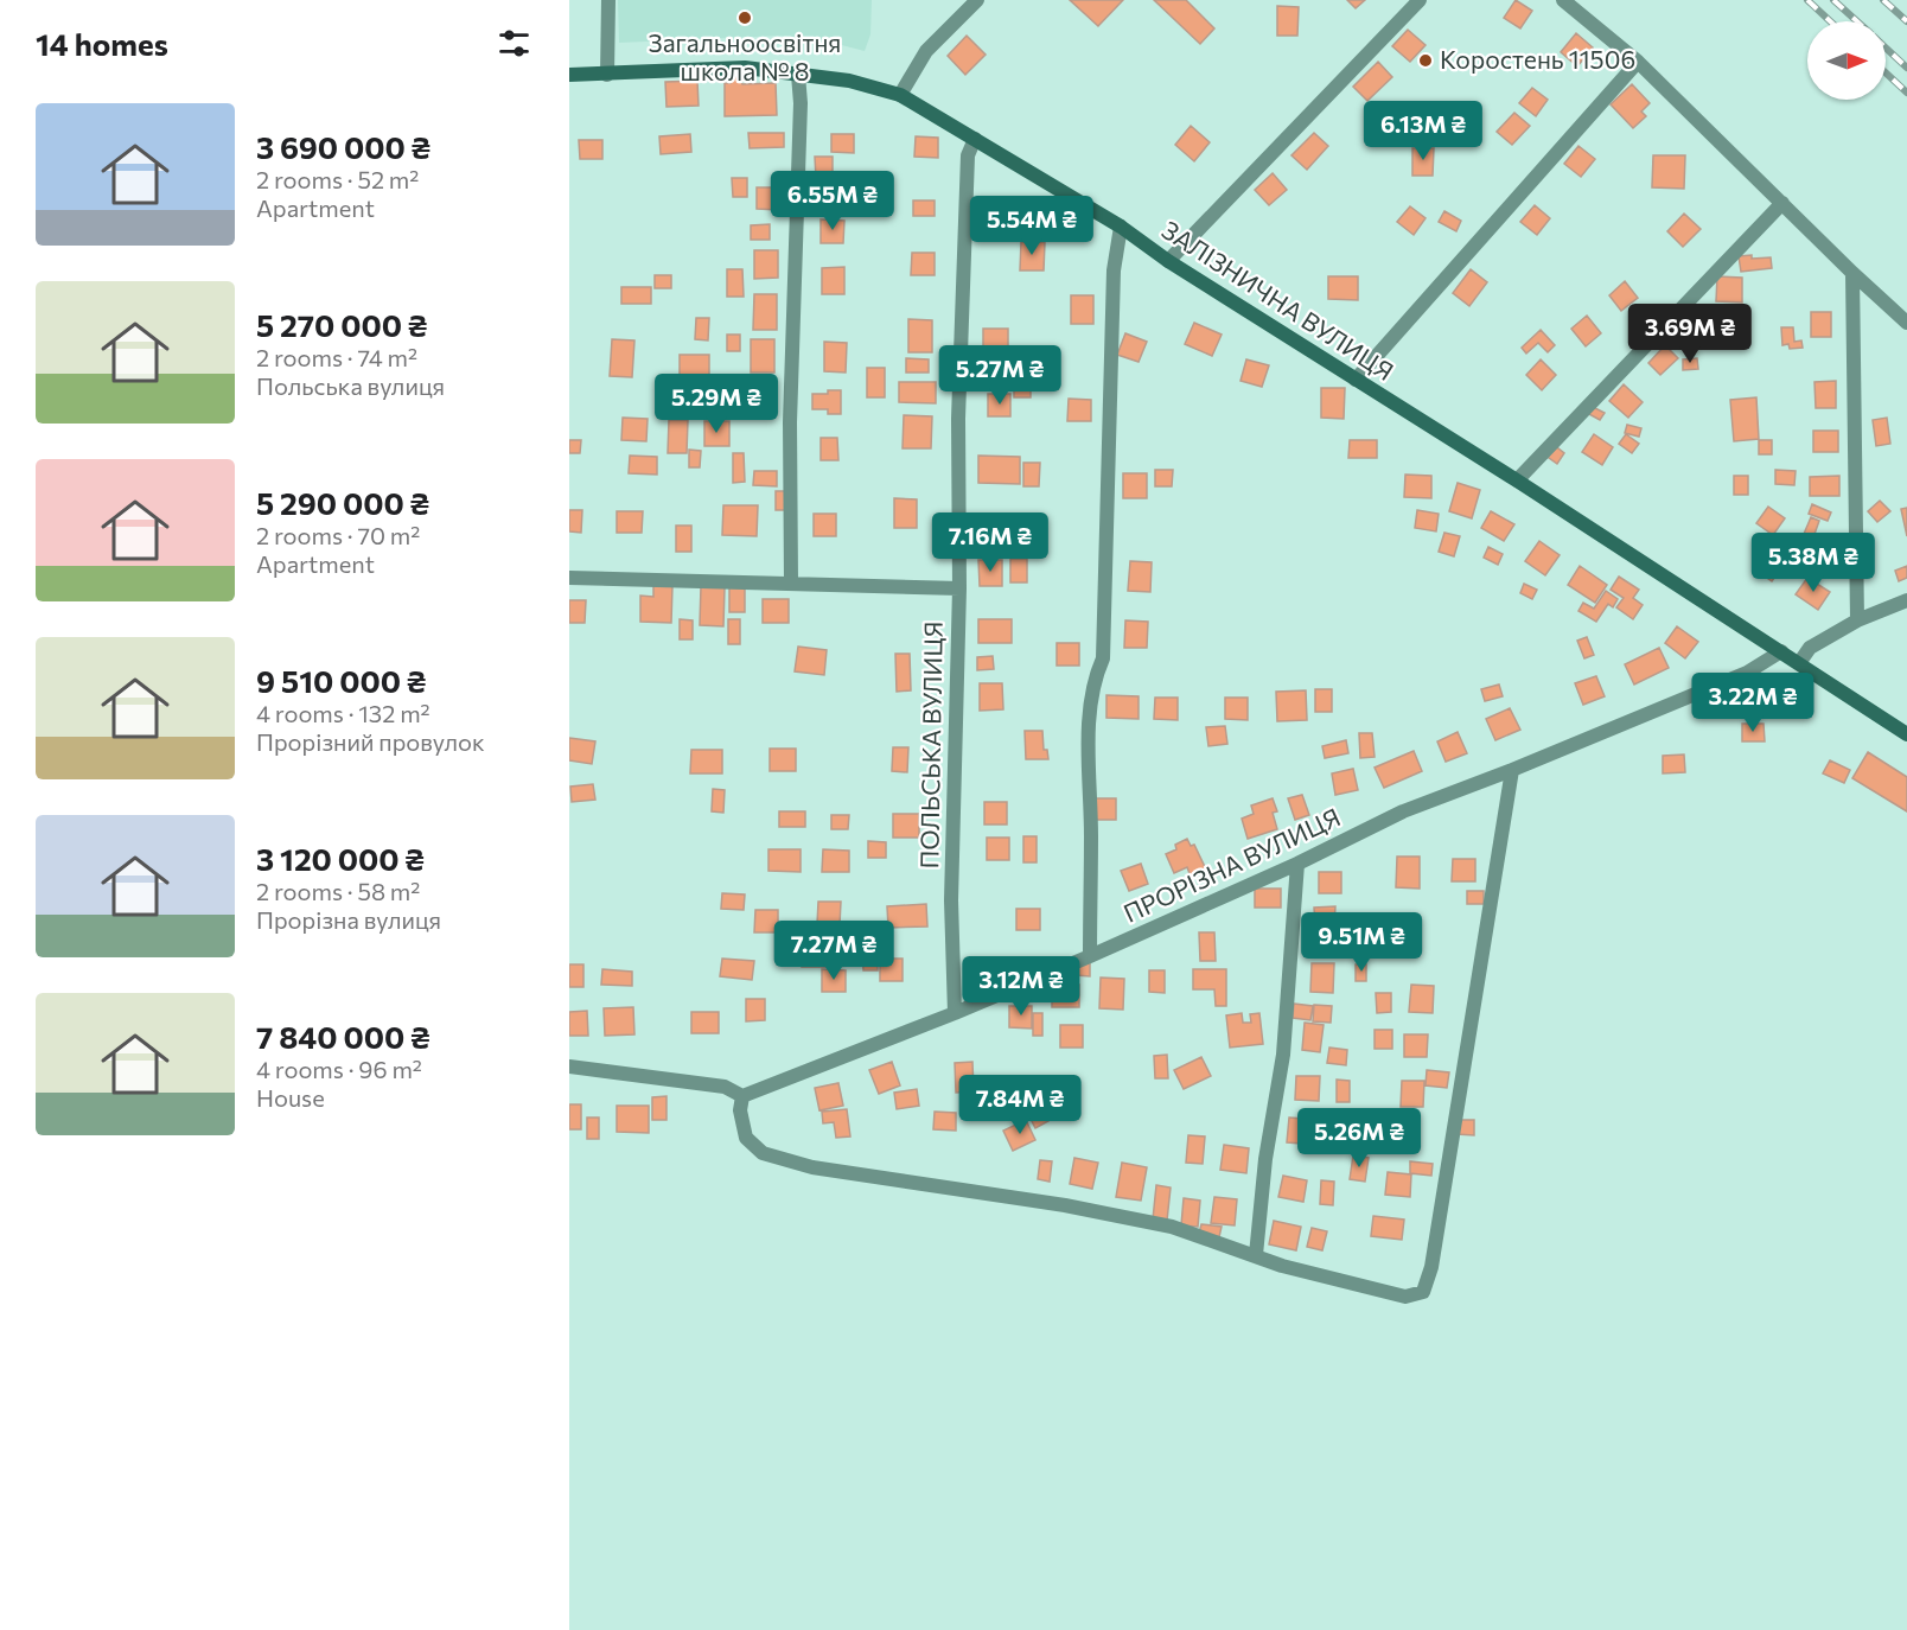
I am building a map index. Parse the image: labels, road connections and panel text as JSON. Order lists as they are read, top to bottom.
{
  "streets": {
    "street": ["ЗАЛІЗНИЧНА ВУЛИЦЯ", "ПОЛЬСЬКА ВУЛИЦЯ", "ПРОРІЗНА ВУЛИЦЯ"]
  },
  "crossings": [
    ["ЗАЛІЗНИЧНА ВУЛИЦЯ", "ПОЛЬСЬКА ВУЛИЦЯ"],
    ["ЗАЛІЗНИЧНА ВУЛИЦЯ", "ПРОРІЗНА ВУЛИЦЯ"],
    ["ПОЛЬСЬКА ВУЛИЦЯ", "ПРОРІЗНА ВУЛИЦЯ"]
  ],
  "places": ["Загальноосвітня школа № 8", "Коростень 11506"],
  "north": "right",
  "page": {
    "heading": "14 homes",
    "list": [
      {
        "name": "3 690 000 ₴",
        "note": "2 rooms · 52 m² · Apartment"
      },
      {
        "name": "5 270 000 ₴",
        "note": "2 rooms · 74 m² · Польська вулиця"
      },
      {
        "name": "5 290 000 ₴",
        "note": "2 rooms · 70 m² · Apartment"
      },
      {
        "name": "9 510 000 ₴",
        "note": "4 rooms · 132 m² · Прорізний провулок"
      },
      {
        "name": "3 120 000 ₴",
        "note": "2 rooms · 58 m² · Прорізна вулиця"
      },
      {
        "name": "7 840 000 ₴",
        "note": "4 rooms · 96 m² · House"
      }
    ],
    "price": [
      "6.13M ₴",
      "6.55M ₴",
      "5.54M ₴",
      "3.69M ₴",
      "5.27M ₴",
      "5.29M ₴",
      "7.16M ₴",
      "5.38M ₴",
      "3.22M ₴",
      "9.51M ₴",
      "7.27M ₴",
      "3.12M ₴",
      "7.84M ₴",
      "5.26M ₴"
    ]
  }
}
